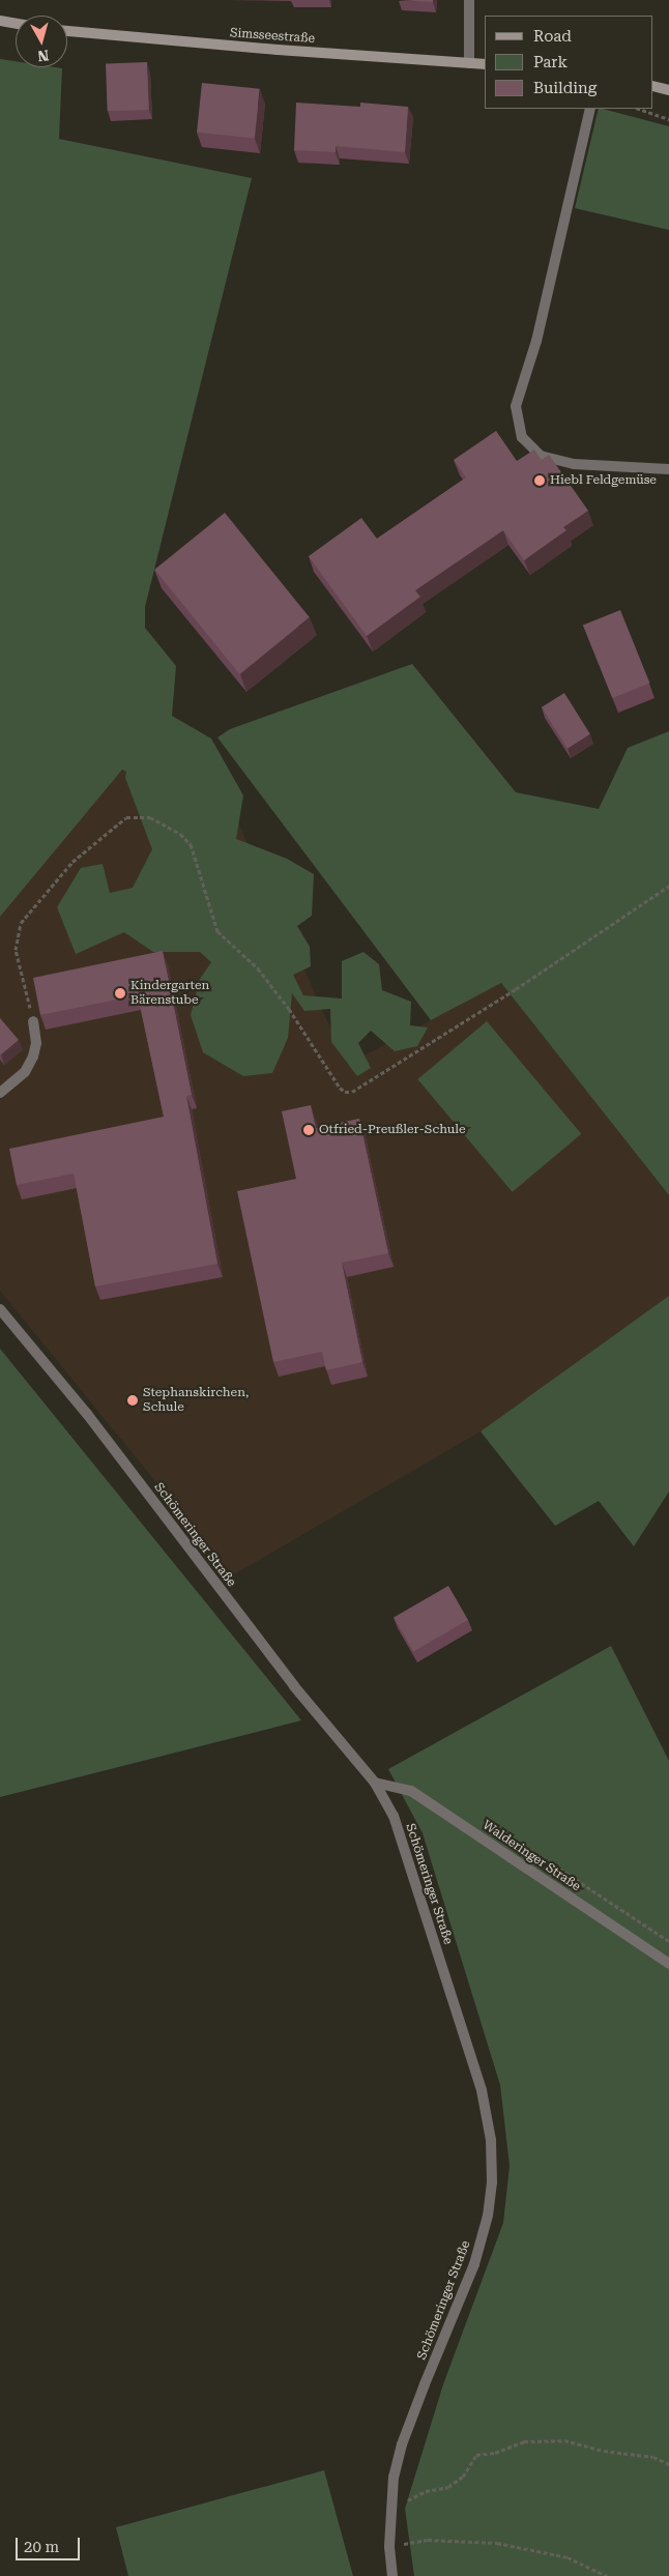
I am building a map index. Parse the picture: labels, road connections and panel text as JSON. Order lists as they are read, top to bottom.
{
  "streets": {
    "main road": ["Simsseestraße"],
    "street": ["Schömeringer Straße", "Walderinger Straße"]
  },
  "crossings": [
    ["Schömeringer Straße", "Walderinger Straße"]
  ],
  "places": [
    "Hiebl Feldgemüse",
    "Kindergarten Bärenstube",
    "Otfried-Preußler-Schule",
    "Stephanskirchen, Schule"
  ],
  "legend": ["Road", "Park", "Building"],
  "scale_bar": "20 m",
  "north": "bottom"
}
